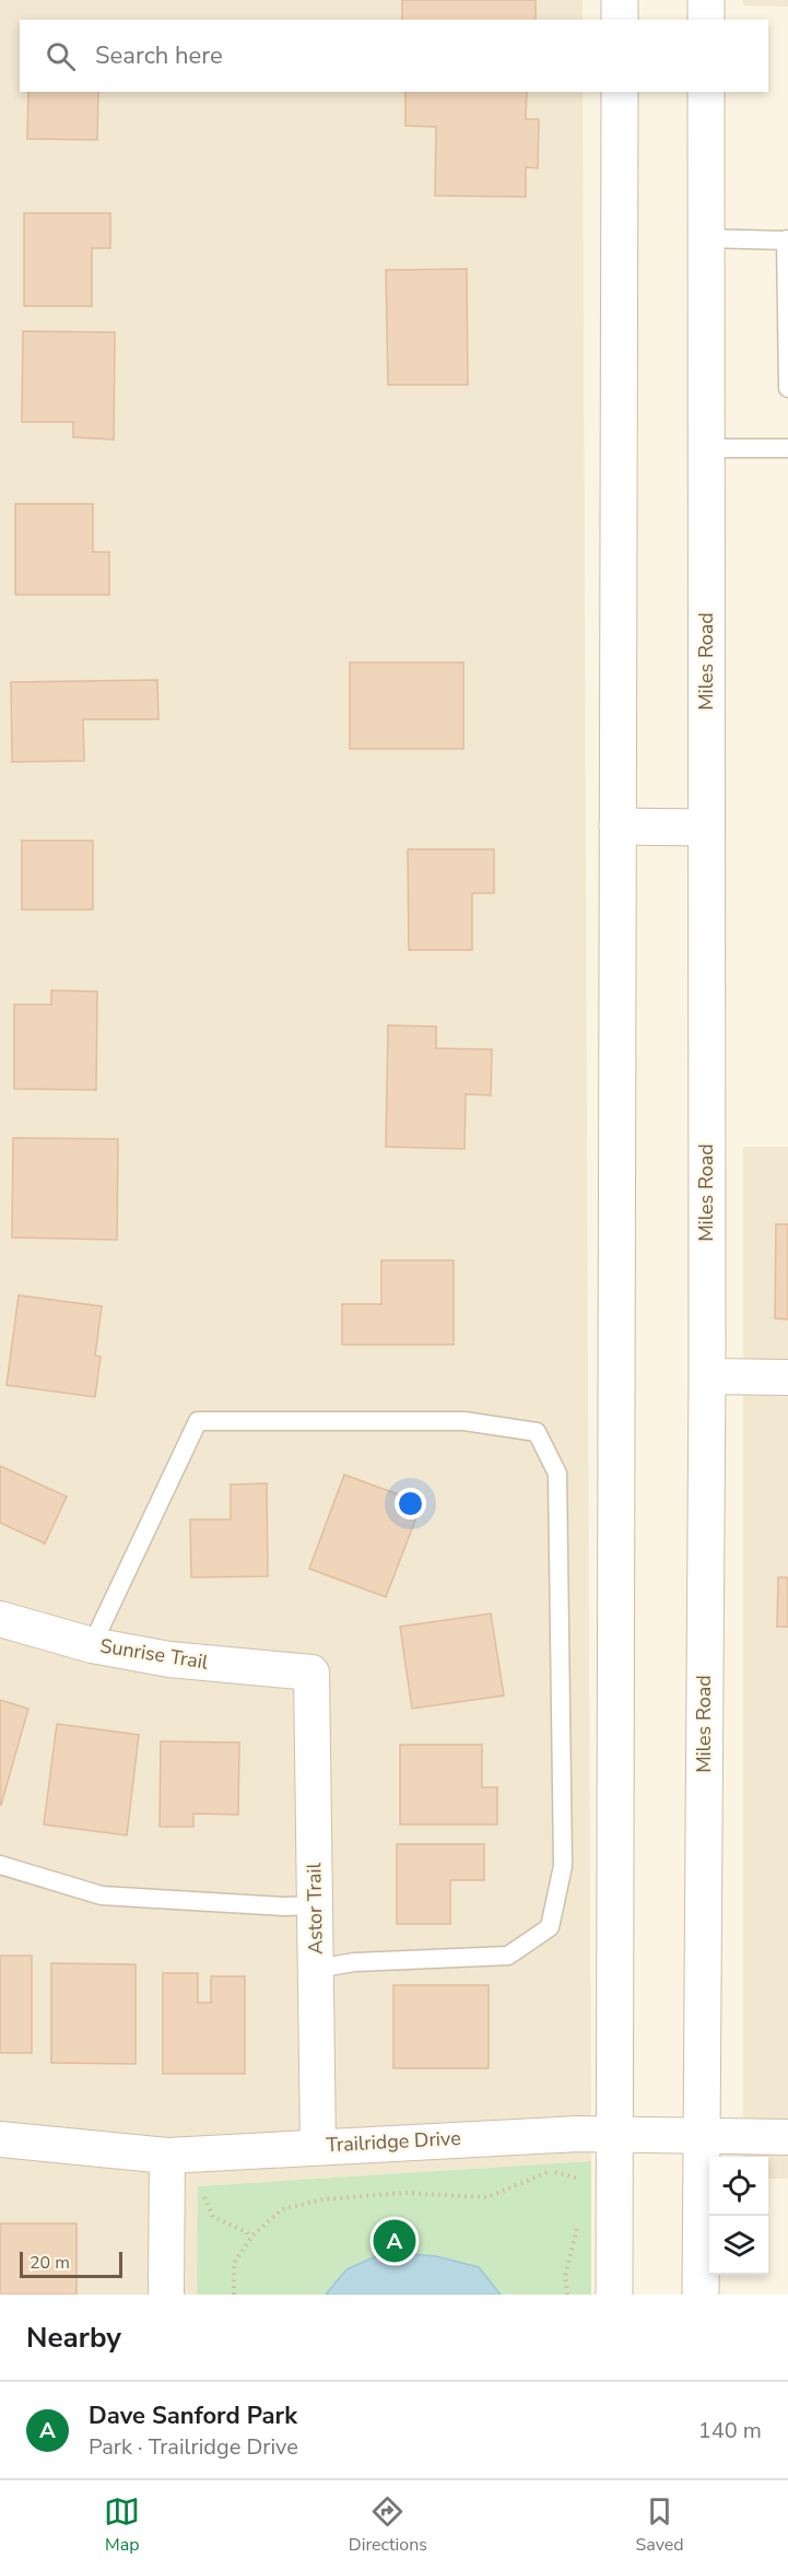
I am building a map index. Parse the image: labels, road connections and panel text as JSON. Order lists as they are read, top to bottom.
{
  "streets": {
    "main road": ["Miles Road"],
    "street": ["Sunrise Trail", "Astor Trail", "Trailridge Drive"]
  },
  "crossings": [
    ["Miles Road", "Trailridge Drive"],
    ["Sunrise Trail", "Astor Trail"],
    ["Astor Trail", "Trailridge Drive"]
  ],
  "scale_bar": "20 m",
  "page": {
    "search": "Search here",
    "pins": "A",
    "scale": "20 m",
    "heading": "Nearby",
    "list": [
      {
        "mark": "A",
        "name": "Dave Sanford Park",
        "note": "Park · Trailridge Drive",
        "value": "140 m"
      }
    ],
    "nav": ["Map", "Directions", "Saved"]
  }
}
